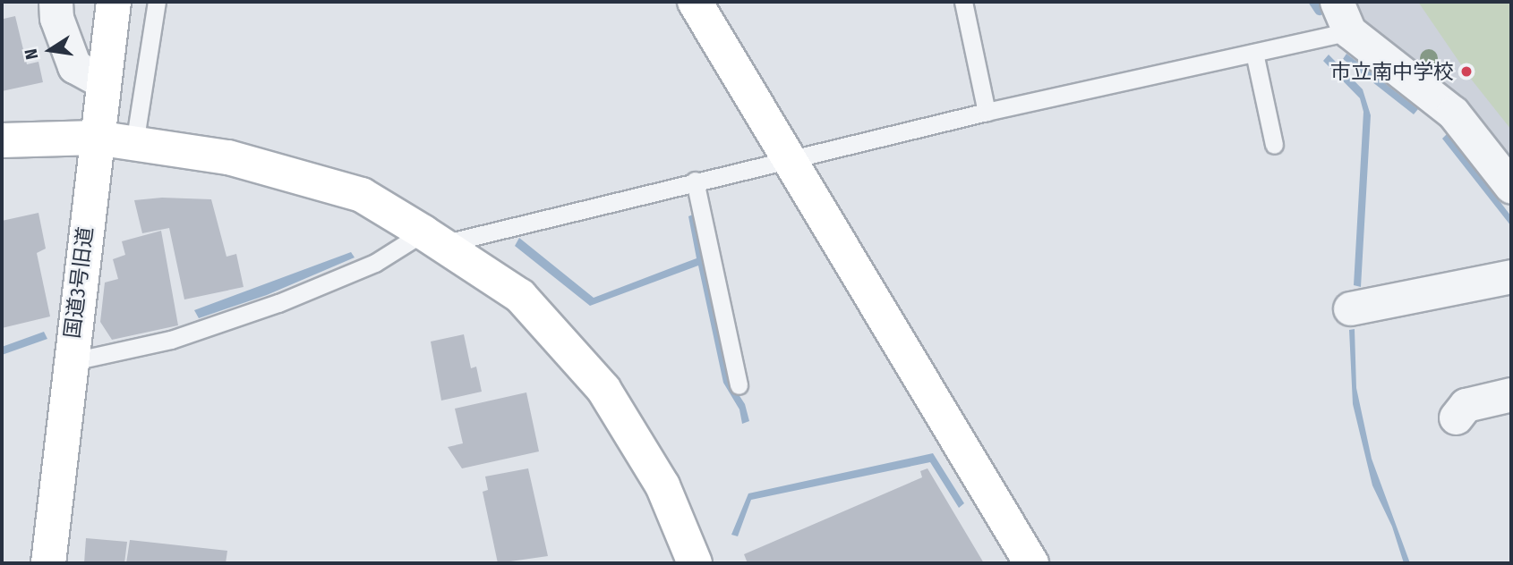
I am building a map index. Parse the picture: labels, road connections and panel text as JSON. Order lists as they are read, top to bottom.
{
  "streets": {
    "street": ["国道3号旧道"]
  },
  "places": ["市立南中学校"],
  "north": "left"
}
